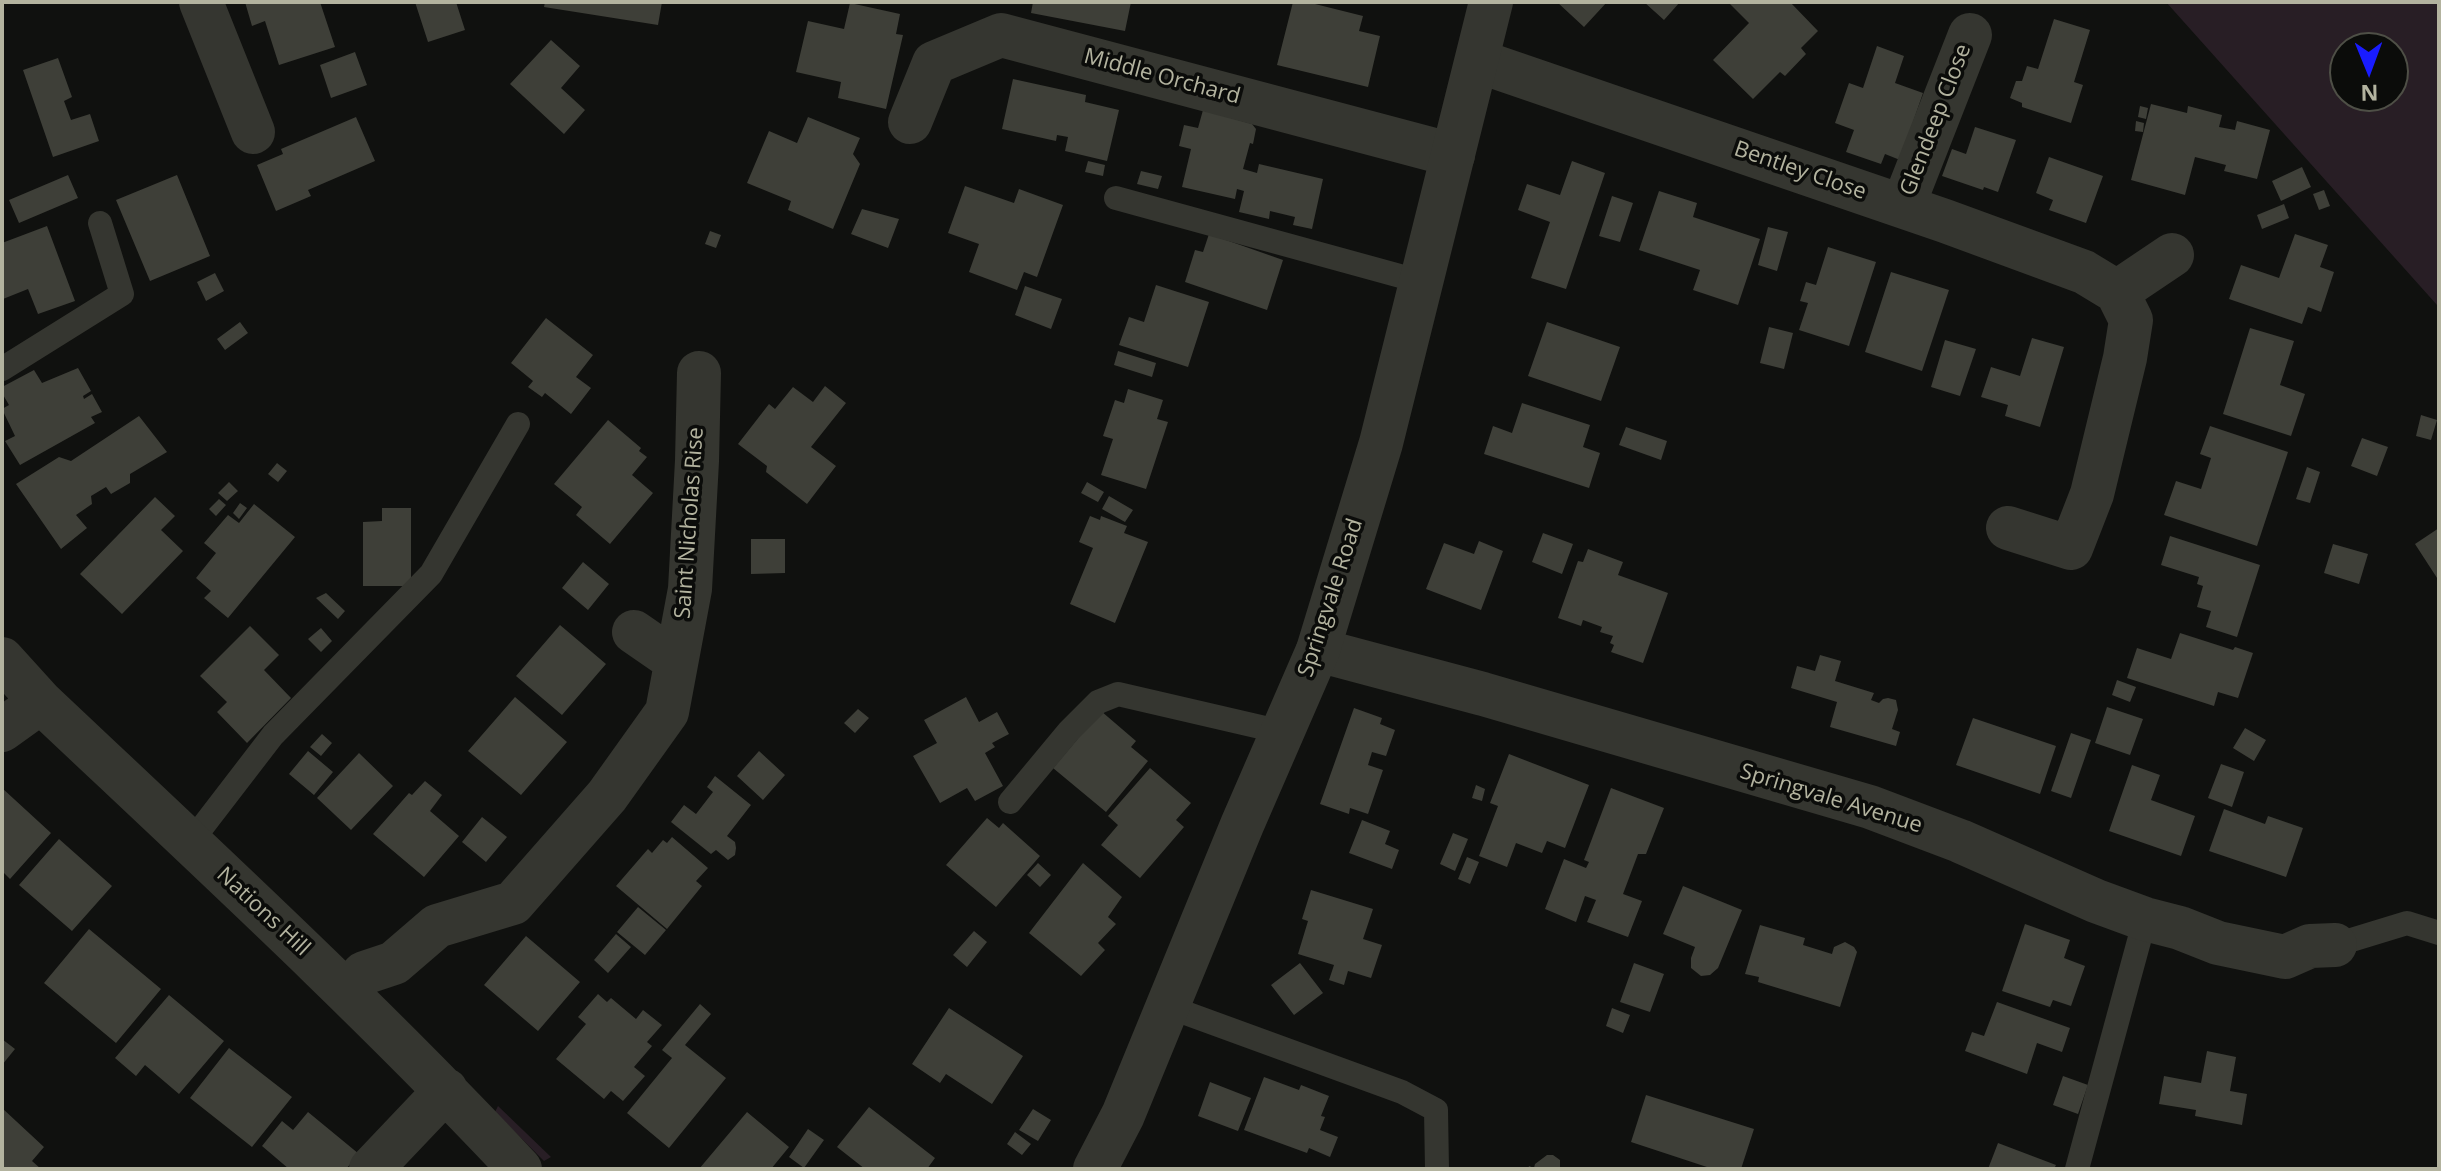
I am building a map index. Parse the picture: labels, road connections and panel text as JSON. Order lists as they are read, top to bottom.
{
  "streets": {
    "street": [
      "Middle Orchard",
      "Glendeep Close",
      "Bentley Close",
      "Saint Nicholas Rise",
      "Springvale Road",
      "Springvale Avenue",
      "Nations Hill"
    ]
  },
  "crossings": [
    ["Middle Orchard", "Springvale Road"],
    ["Glendeep Close", "Bentley Close"],
    ["Bentley Close", "Springvale Road"],
    ["Saint Nicholas Rise", "Nations Hill"],
    ["Springvale Road", "Springvale Avenue"]
  ],
  "north": "bottom"
}
